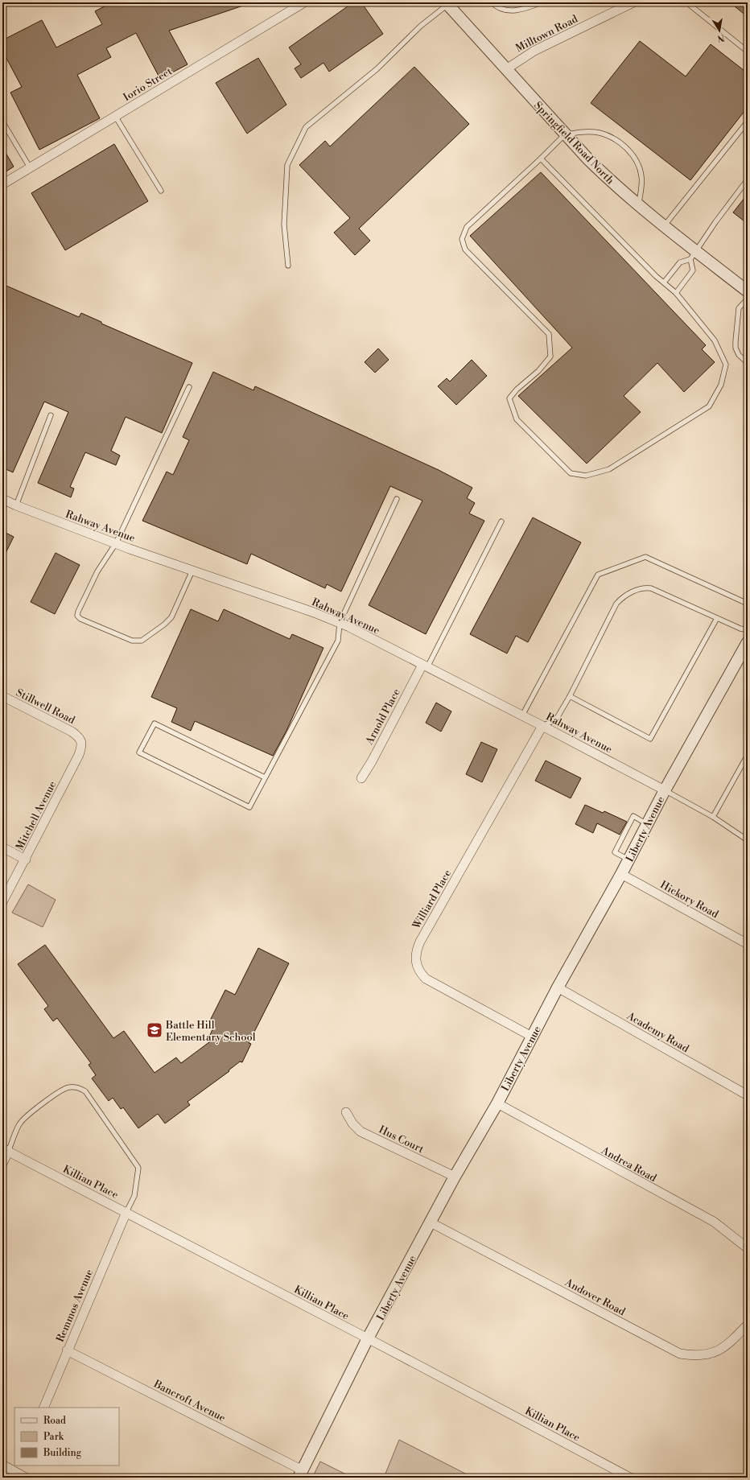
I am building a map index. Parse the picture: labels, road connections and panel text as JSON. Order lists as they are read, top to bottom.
{
  "streets": {
    "street": [
      "Milltown Road",
      "Iorio Street",
      "Springfield Road North",
      "Rahway Avenue",
      "Stillwell Road",
      "Arnold Place",
      "Mitchell Avenue",
      "Liberty Avenue",
      "Williard Place",
      "Hickory Road",
      "Academy Road",
      "Hus Court",
      "Andrea Road",
      "Killian Place",
      "Andover Road",
      "Remmos Avenue",
      "Bancroft Avenue"
    ]
  },
  "crossings": [
    ["Milltown Road", "Springfield Road North"],
    ["Rahway Avenue", "Arnold Place"],
    ["Rahway Avenue", "Liberty Avenue"],
    ["Rahway Avenue", "Williard Place"],
    ["Stillwell Road", "Mitchell Avenue"],
    ["Liberty Avenue", "Williard Place"],
    ["Liberty Avenue", "Hickory Road"],
    ["Liberty Avenue", "Academy Road"],
    ["Liberty Avenue", "Hus Court"],
    ["Liberty Avenue", "Andrea Road"],
    ["Liberty Avenue", "Killian Place"],
    ["Liberty Avenue", "Andover Road"],
    ["Liberty Avenue", "Bancroft Avenue"],
    ["Killian Place", "Remmos Avenue"],
    ["Remmos Avenue", "Bancroft Avenue"]
  ],
  "places": {
    "school or university": ["Battle Hill Elementary School"]
  },
  "legend": ["Road", "Park", "Building"],
  "north": "bottom"
}
